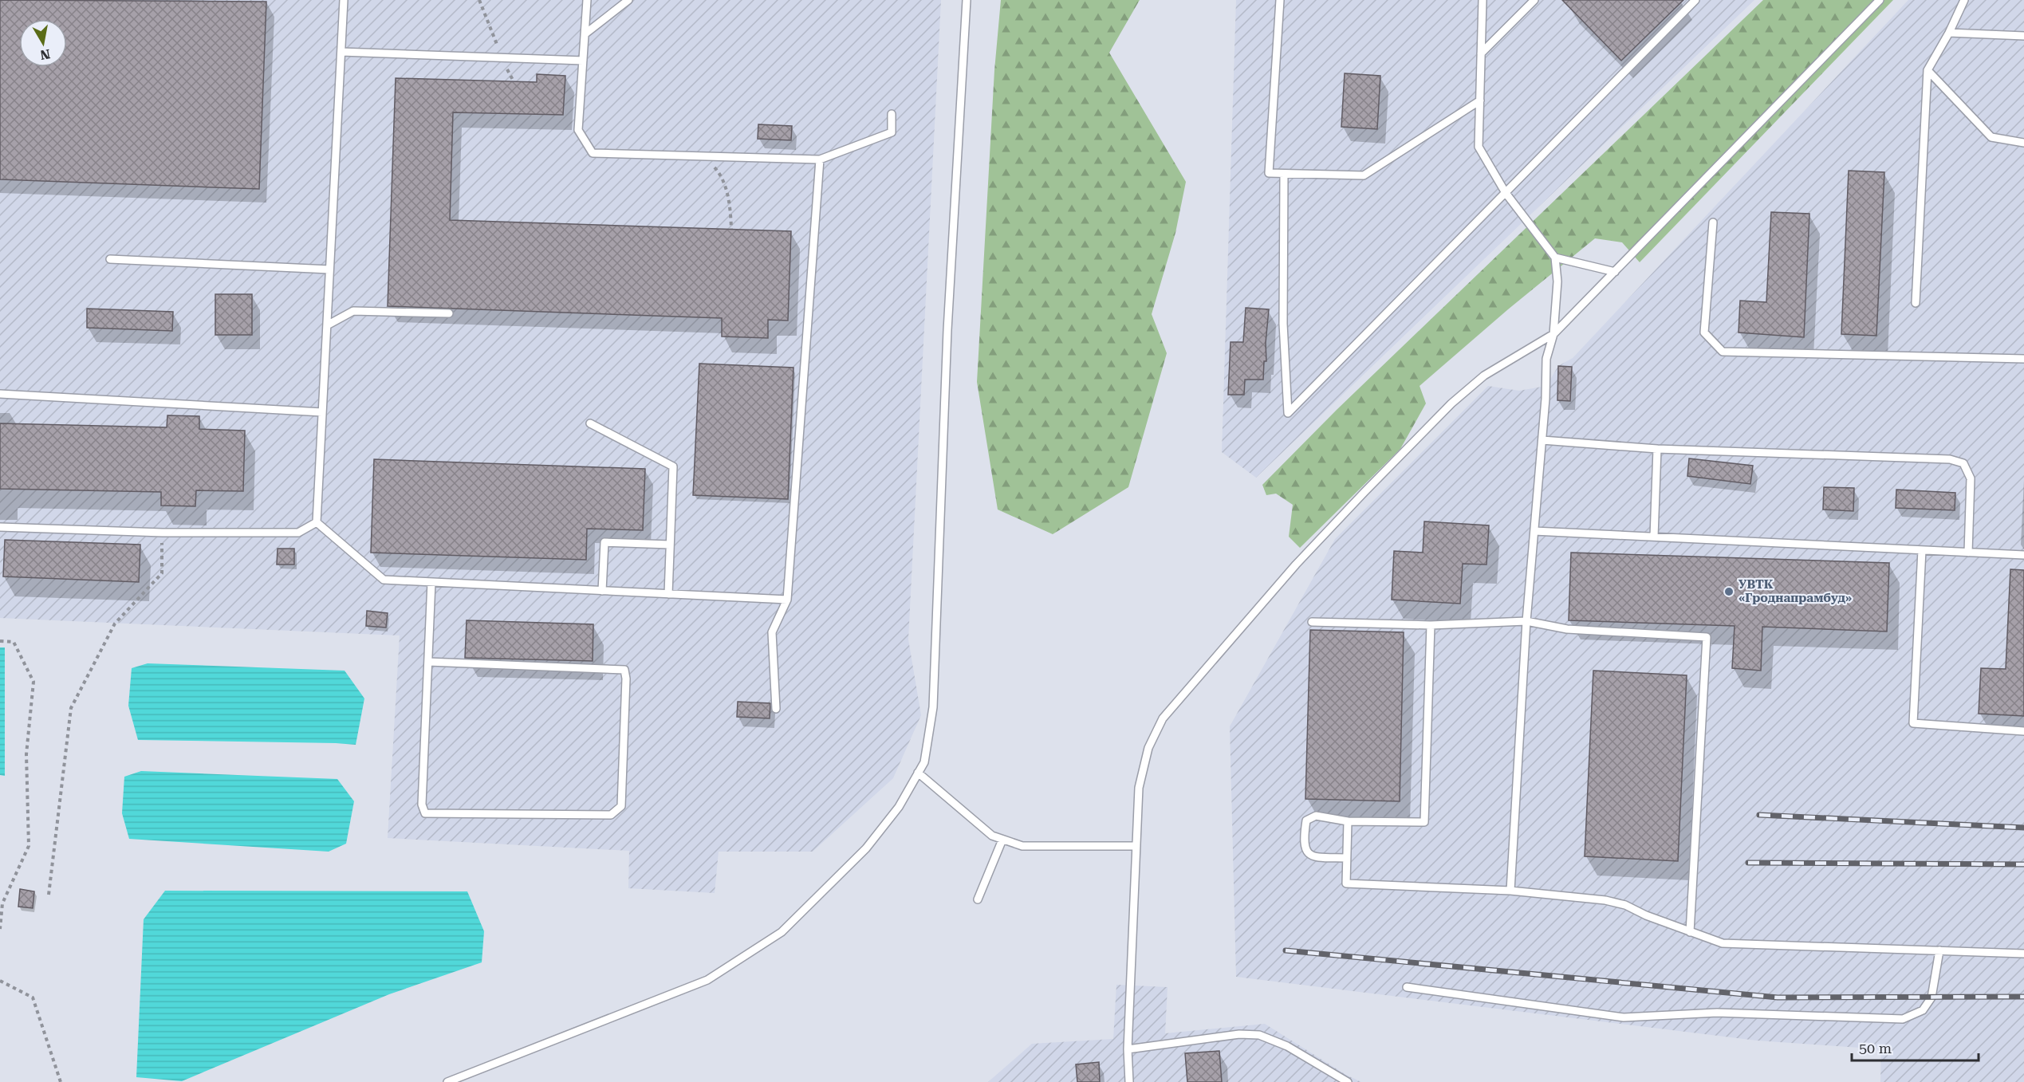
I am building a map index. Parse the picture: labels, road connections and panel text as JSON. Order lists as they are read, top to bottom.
{
  "places": ["УВТК «Гроднапрамбуд»"],
  "scale_bar": "50 m",
  "north": "bottom"
}
